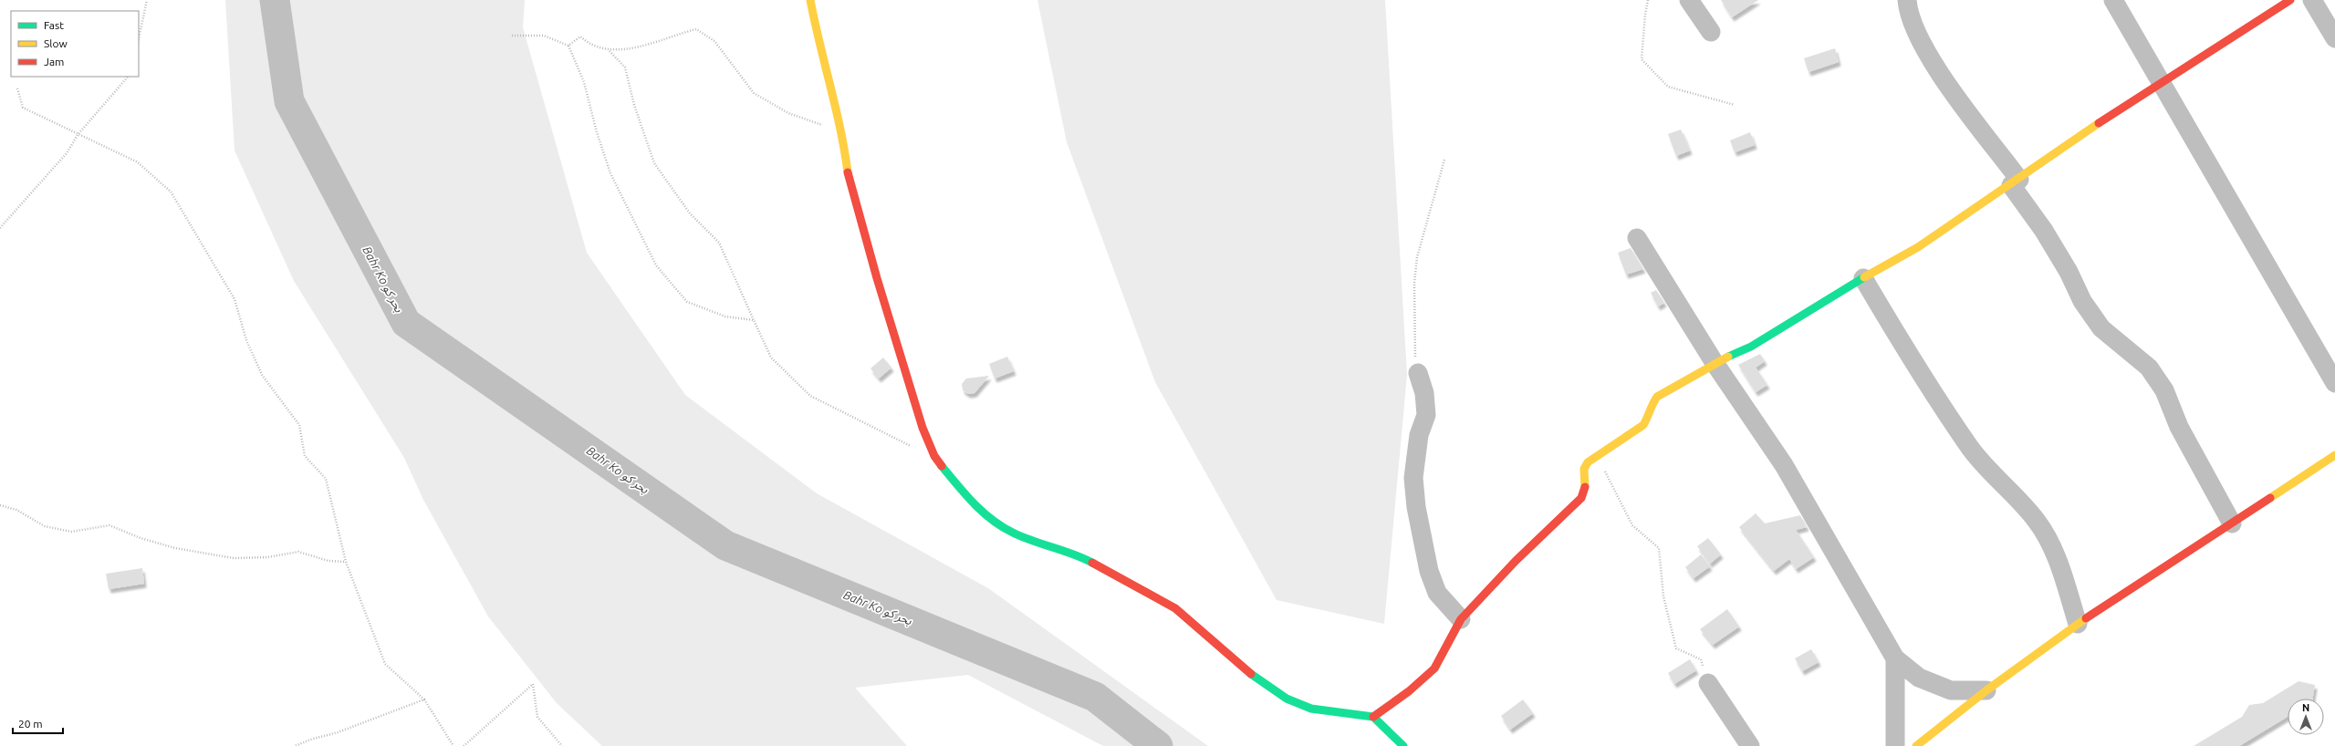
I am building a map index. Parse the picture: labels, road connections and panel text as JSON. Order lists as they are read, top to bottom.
{
  "water": ["Bahr Ko بحر كو"],
  "legend": ["Fast", "Slow", "Jam"],
  "scale_bar": "20 m",
  "north": "top"
}
